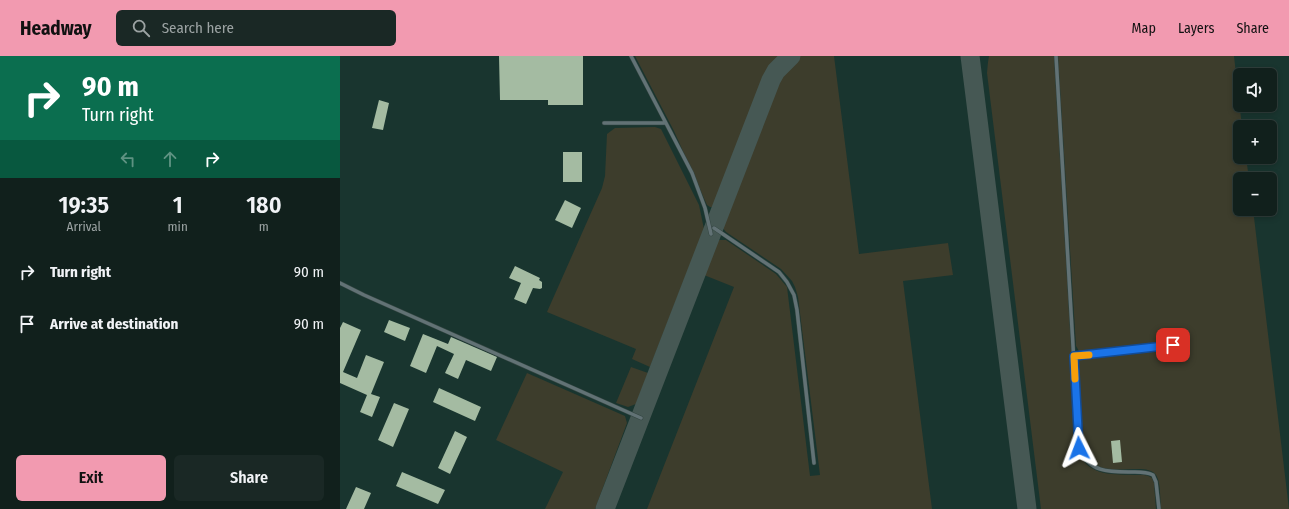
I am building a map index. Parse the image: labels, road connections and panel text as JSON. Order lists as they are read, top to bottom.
{
  "page": {
    "header": "Headway",
    "search": "Search here",
    "nav": ["Map", "Layers", "Share"],
    "turn": ["90 m", "Turn right"],
    "map_buttons": ["+", "−"],
    "eta": [
      "19:35",
      "Arrival",
      "1",
      "min",
      "180",
      "m"
    ],
    "list": [
      {
        "name": "Turn right",
        "value": "90 m"
      },
      {
        "name": "Arrive at destination",
        "value": "90 m"
      }
    ],
    "buttons": ["Exit", "Share"]
  }
}
